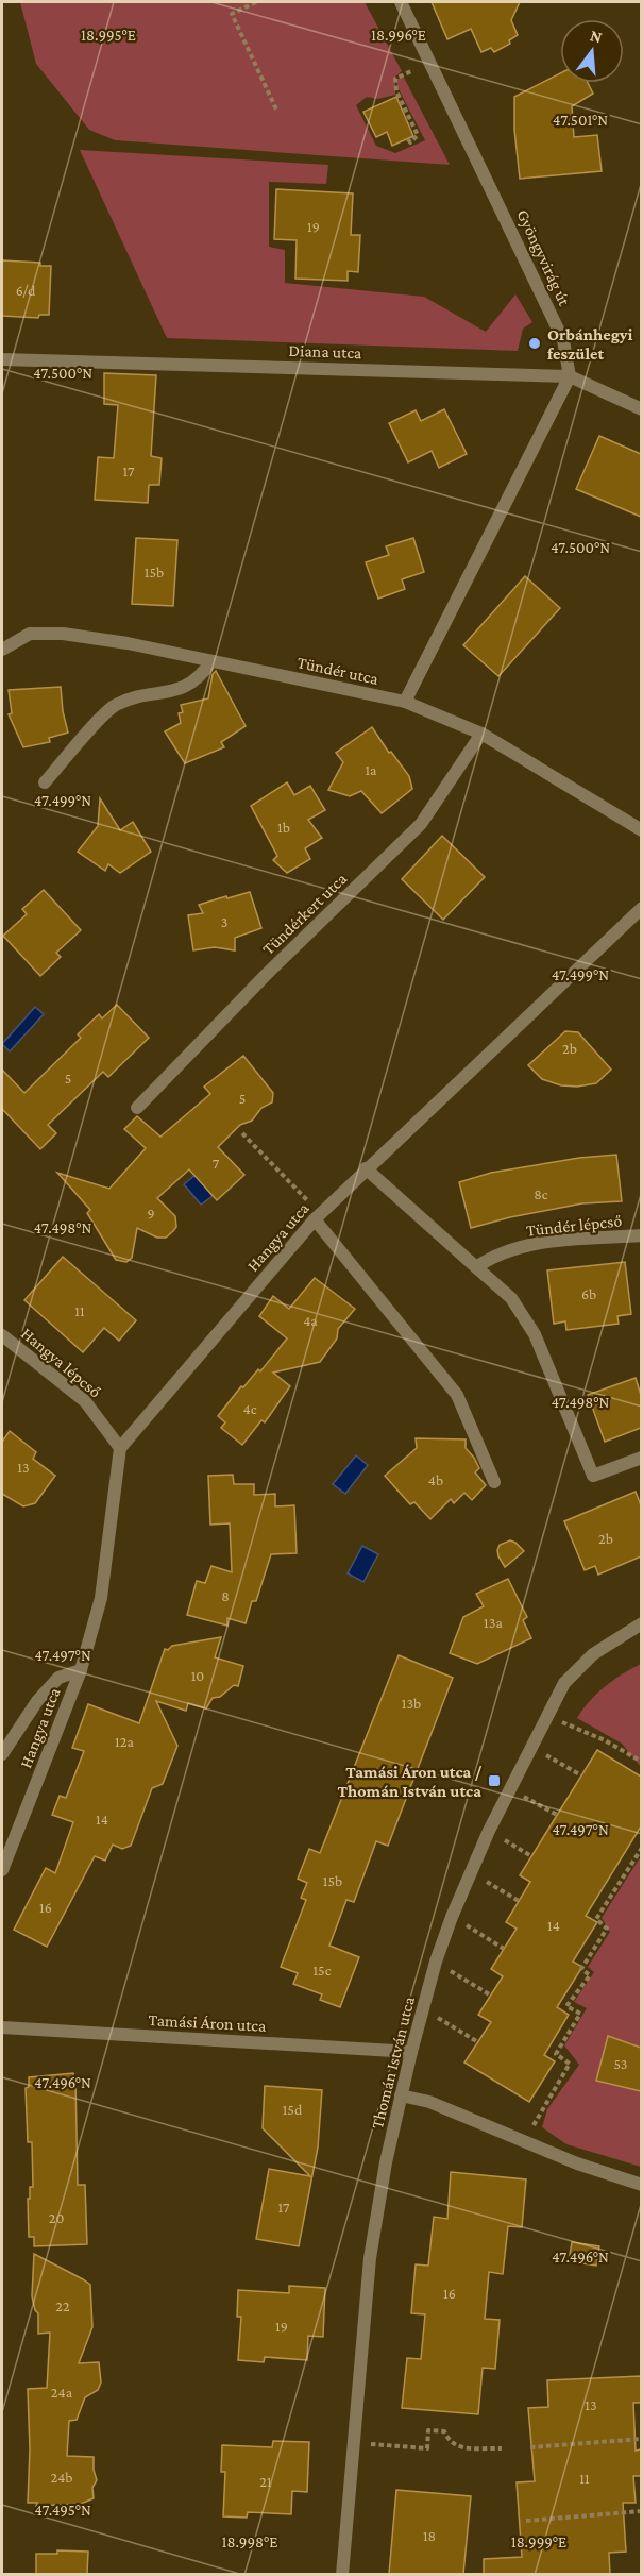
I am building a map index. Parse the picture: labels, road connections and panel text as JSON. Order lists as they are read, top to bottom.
{
  "streets": {
    "street": [
      "Gyöngyvirág út",
      "Diana utca",
      "Tündér utca",
      "Tündérkert utca",
      "Tündér lépcső",
      "Hangya utca",
      "Hangya lépcső",
      "Tamási Áron utca",
      "Thomán István utca"
    ]
  },
  "crossings": [
    ["Gyöngyvirág út", "Diana utca"],
    ["Tündér utca", "Tündérkert utca"],
    ["Hangya utca", "Hangya lépcső"],
    ["Tamási Áron utca", "Thomán István utca"]
  ],
  "places": {
    "other": ["Orbánhegyi feszület"],
    "transit": ["Tamási Áron utca / Thomán István utca"]
  },
  "house_numbers": [
    "19",
    "6/d",
    "17",
    "15b",
    "1a",
    "1b",
    "3",
    "2b",
    "5",
    "5",
    "7",
    "8c",
    "9",
    "6b",
    "11",
    "4a",
    "4c",
    "13",
    "4b",
    "2b",
    "8",
    "13a",
    "10",
    "13b",
    "12a",
    "14",
    "15b",
    "16",
    "14",
    "15c",
    "53",
    "15d",
    "17",
    "20",
    "16",
    "22",
    "19",
    "24a",
    "13",
    "24b",
    "11",
    "21",
    "18"
  ],
  "north": "top",
  "coordinates": [
    "18.995°E",
    "18.996°E",
    "47.501°N",
    "47.500°N",
    "47.499°N",
    "47.498°N",
    "47.497°N",
    "47.496°N",
    "47.495°N",
    "18.998°E",
    "18.999°E"
  ]
}
